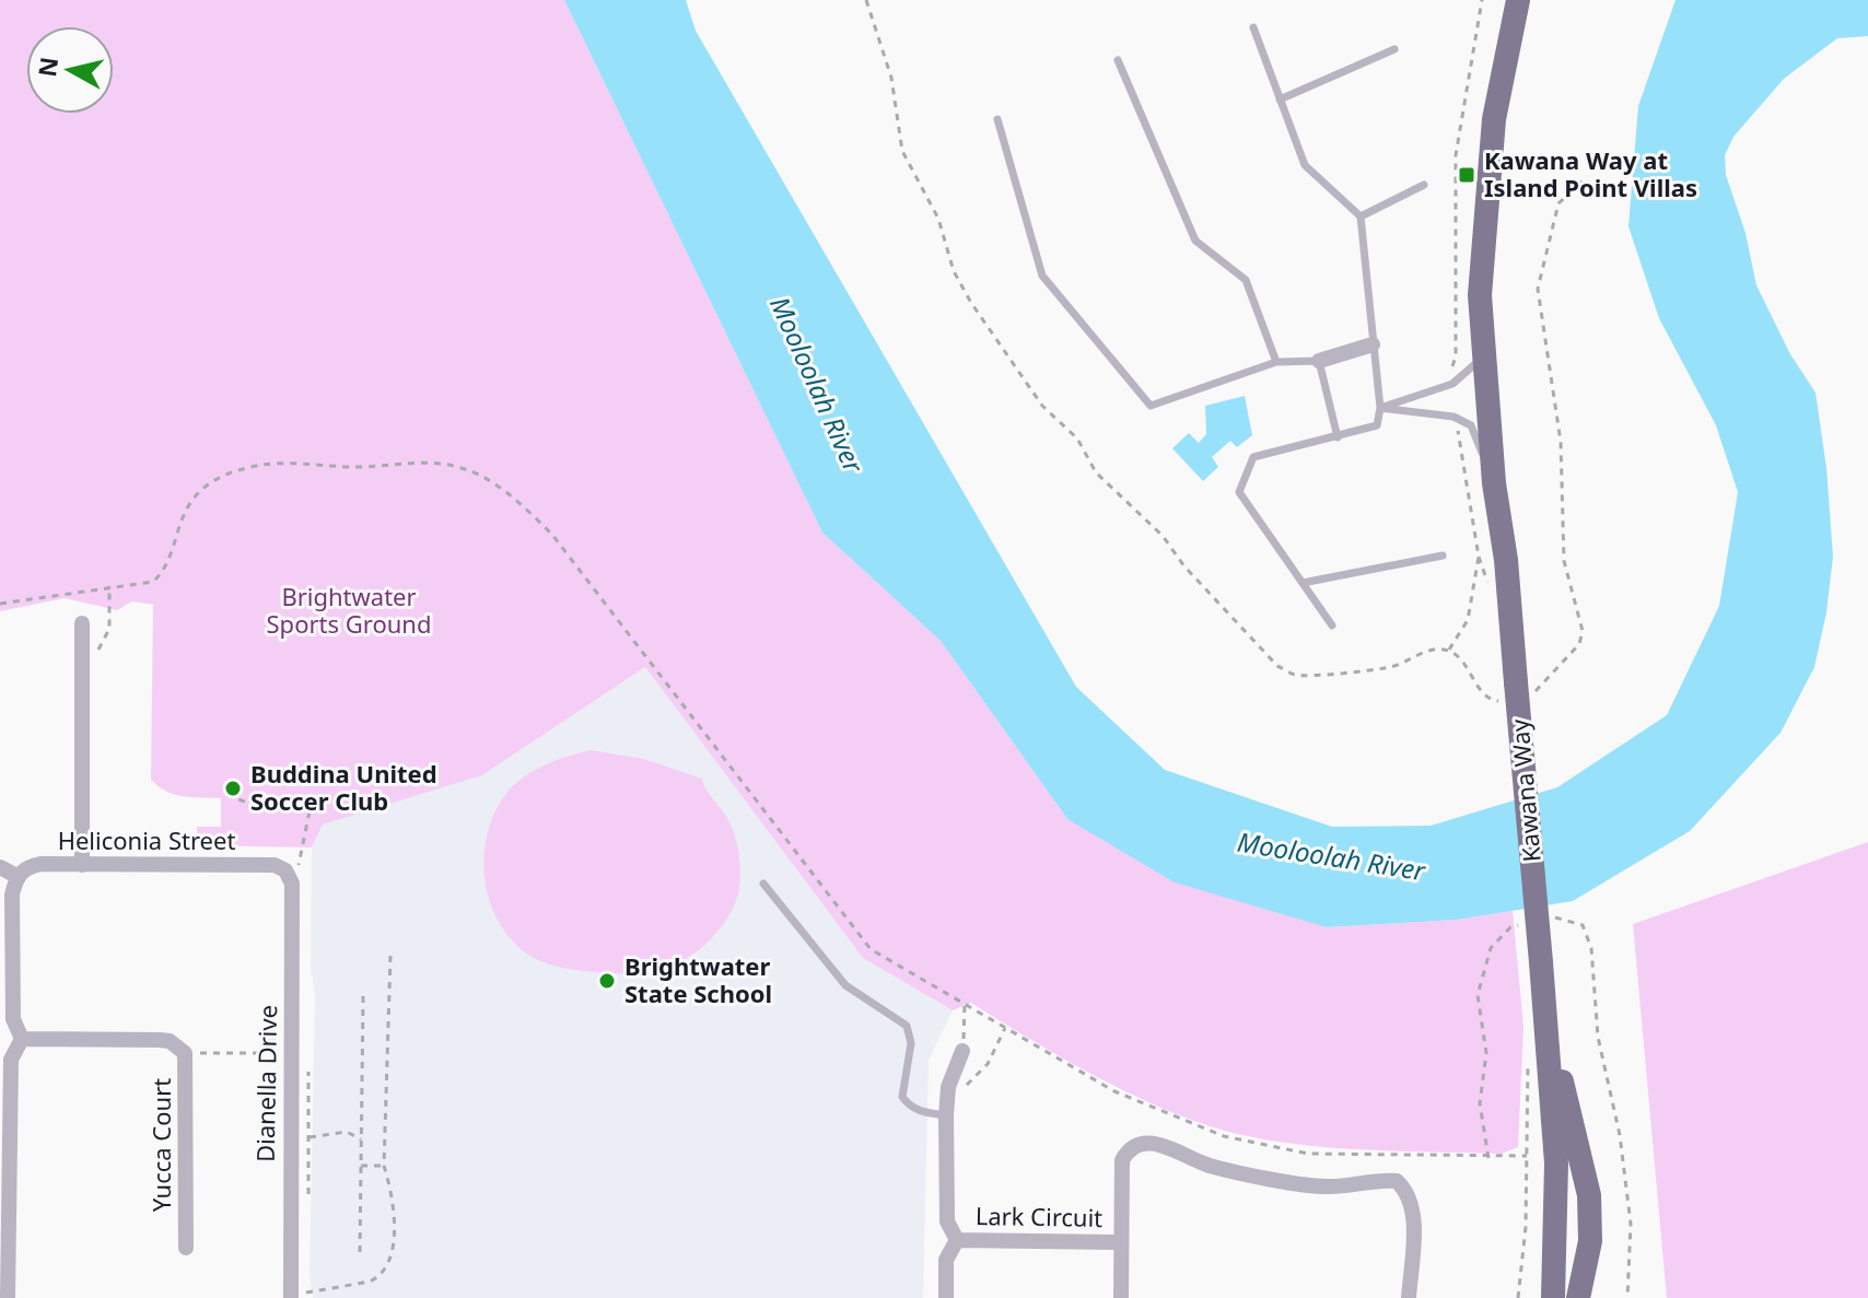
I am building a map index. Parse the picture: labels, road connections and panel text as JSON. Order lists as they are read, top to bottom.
{
  "streets": {
    "main road": ["Kawana Way"],
    "street": [
      "Heliconia Street",
      "Dianella Drive",
      "Yucca Court",
      "Lark Circuit"
    ]
  },
  "crossings": [
    ["Heliconia Street", "Dianella Drive"]
  ],
  "water": ["Mooloolah River"],
  "parks": ["Brightwater Sports Ground"],
  "places": {
    "transit": ["Kawana Way at Island Point Villas"],
    "other": ["Buddina United Soccer Club", "Brightwater State School"]
  },
  "north": "left"
}
